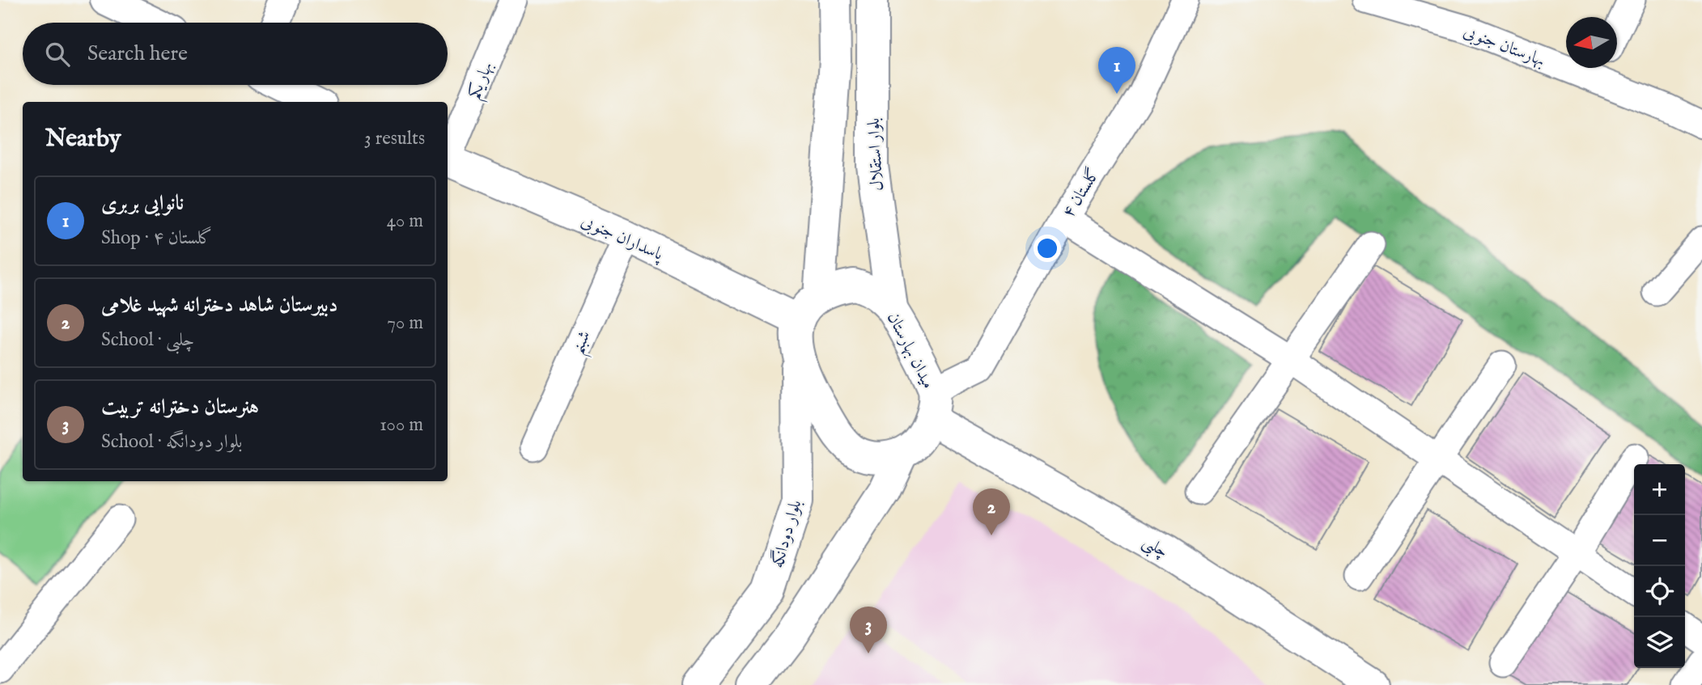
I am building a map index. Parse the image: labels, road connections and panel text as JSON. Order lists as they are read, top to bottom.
{
  "streets": {
    "main road": [
      "بلوار استقلال",
      "پاسداران جنوبی",
      "میدان بهارستان",
      "بلوار دودانگه",
      "چلبی"
    ],
    "street": [
      "بهارستان جنوبی",
      "بهار یکم",
      "گلستان ۴",
      "شبنم"
    ]
  },
  "crossings": [
    ["بلوار استقلال", "گلستان ۴"],
    ["بلوار استقلال", "پاسداران جنوبی"],
    ["بلوار استقلال", "میدان بهارستان"],
    ["بلوار استقلال", "بلوار دودانگه"],
    ["بلوار استقلال", "چلبی"],
    ["گلستان ۴", "پاسداران جنوبی"],
    ["گلستان ۴", "میدان بهارستان"],
    ["گلستان ۴", "بلوار دودانگه"],
    ["گلستان ۴", "چلبی"],
    ["پاسداران جنوبی", "شبنم"],
    ["پاسداران جنوبی", "میدان بهارستان"],
    ["پاسداران جنوبی", "بلوار دودانگه"],
    ["پاسداران جنوبی", "چلبی"],
    ["میدان بهارستان", "بلوار دودانگه"],
    ["میدان بهارستان", "چلبی"],
    ["بلوار دودانگه", "چلبی"]
  ],
  "north": "left",
  "page": {
    "search": "Search here",
    "pins": ["1", "2", "3"],
    "heading": ["Nearby", "3 results"],
    "list": [
      {
        "mark": "1",
        "name": "نانوایی بربری",
        "note": "Shop · گلستان ۴",
        "value": "40 m"
      },
      {
        "mark": "2",
        "name": "دبیرستان شاهد دخترانه شهید غلامی",
        "note": "School · چلبی",
        "value": "70 m"
      },
      {
        "mark": "3",
        "name": "هنرستان دخترانه تربیت",
        "note": "School · بلوار دودانگه",
        "value": "100 m"
      }
    ],
    "map_buttons": ["+", "−"]
  }
}
